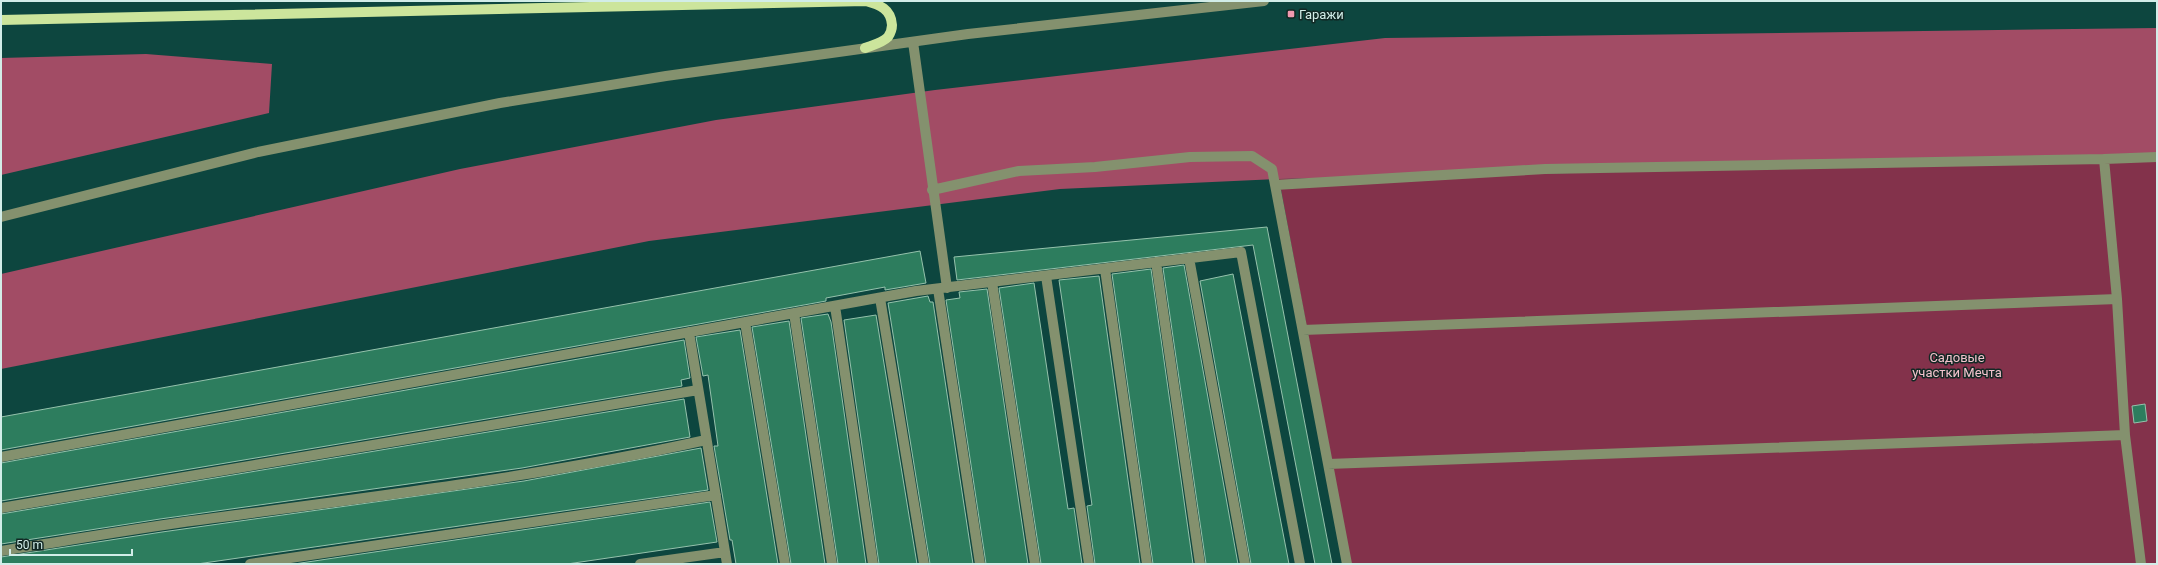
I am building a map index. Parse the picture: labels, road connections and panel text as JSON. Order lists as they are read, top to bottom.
{
  "parks": ["Садовые участки Мечта"],
  "places": {
    "transit": ["Гаражи"]
  },
  "scale_bar": "50 m"
}
